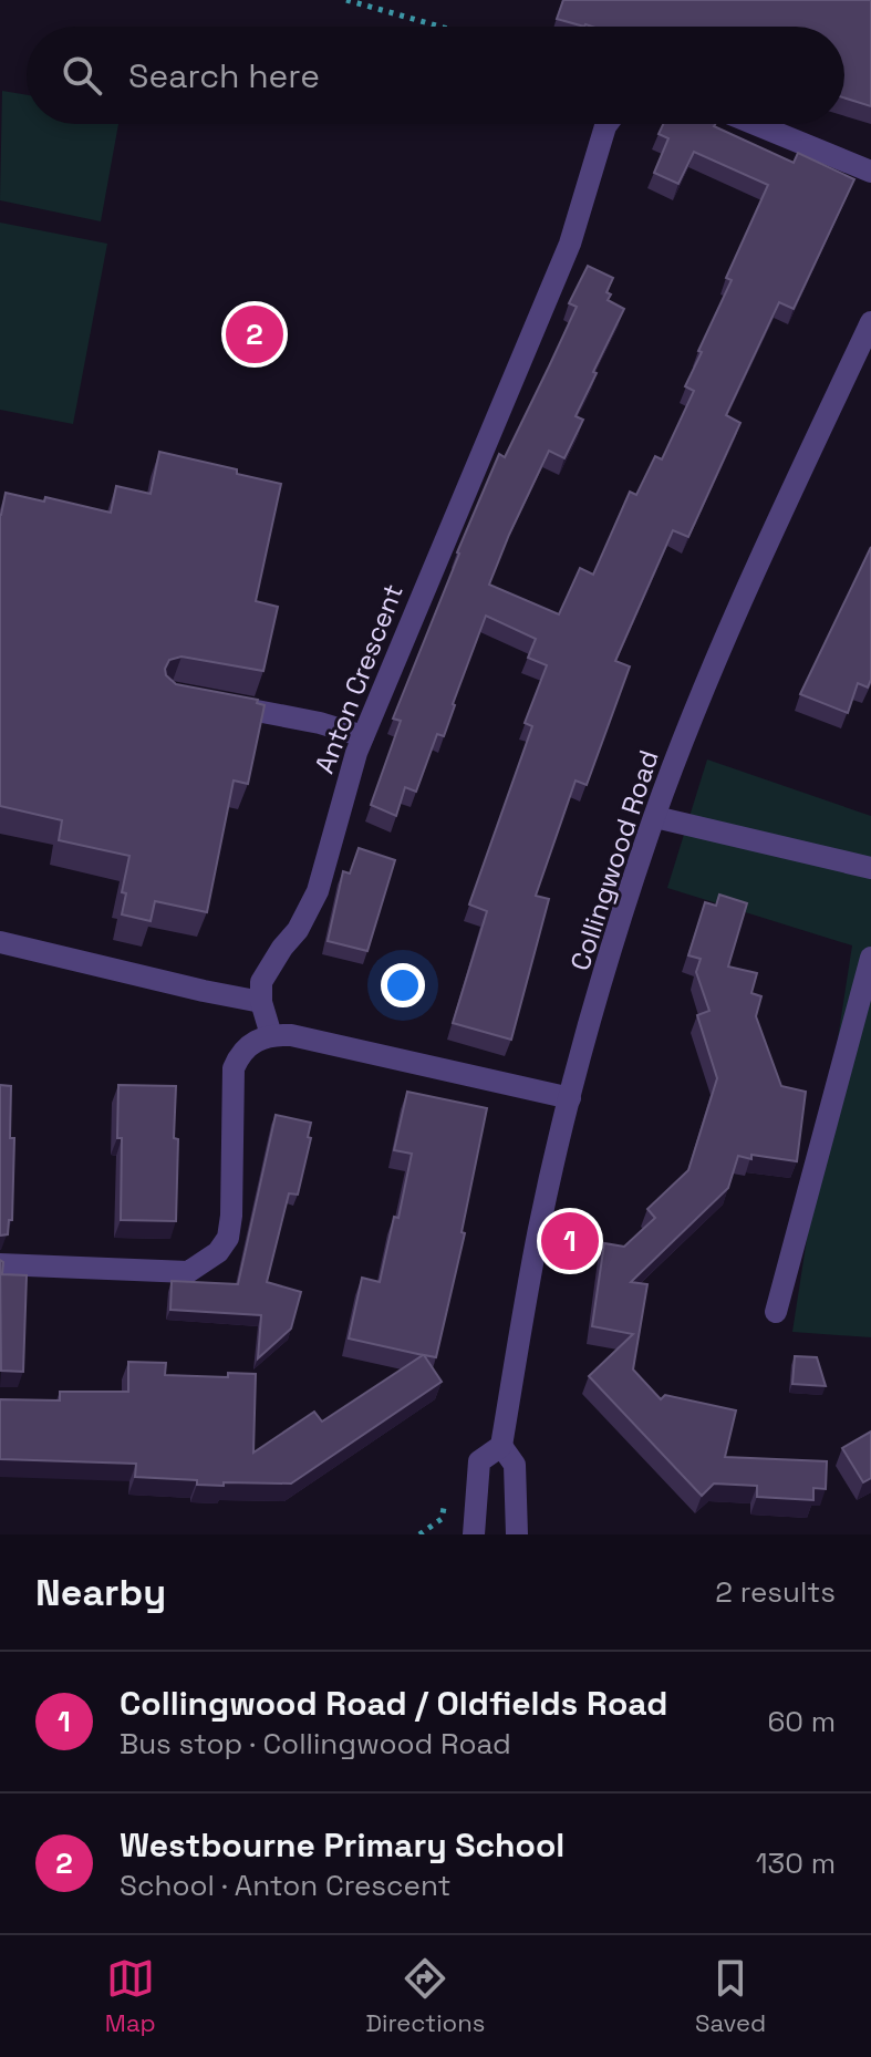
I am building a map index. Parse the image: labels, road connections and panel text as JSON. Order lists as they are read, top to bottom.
{
  "streets": {
    "street": ["Anton Crescent", "Collingwood Road"]
  },
  "page": {
    "search": "Search here",
    "pins": ["2", "1"],
    "heading": ["Nearby", "2 results"],
    "list": [
      {
        "mark": "1",
        "name": "Collingwood Road / Oldfields Road",
        "note": "Bus stop · Collingwood Road",
        "value": "60 m"
      },
      {
        "mark": "2",
        "name": "Westbourne Primary School",
        "note": "School · Anton Crescent",
        "value": "130 m"
      }
    ],
    "nav": ["Map", "Directions", "Saved"]
  }
}
